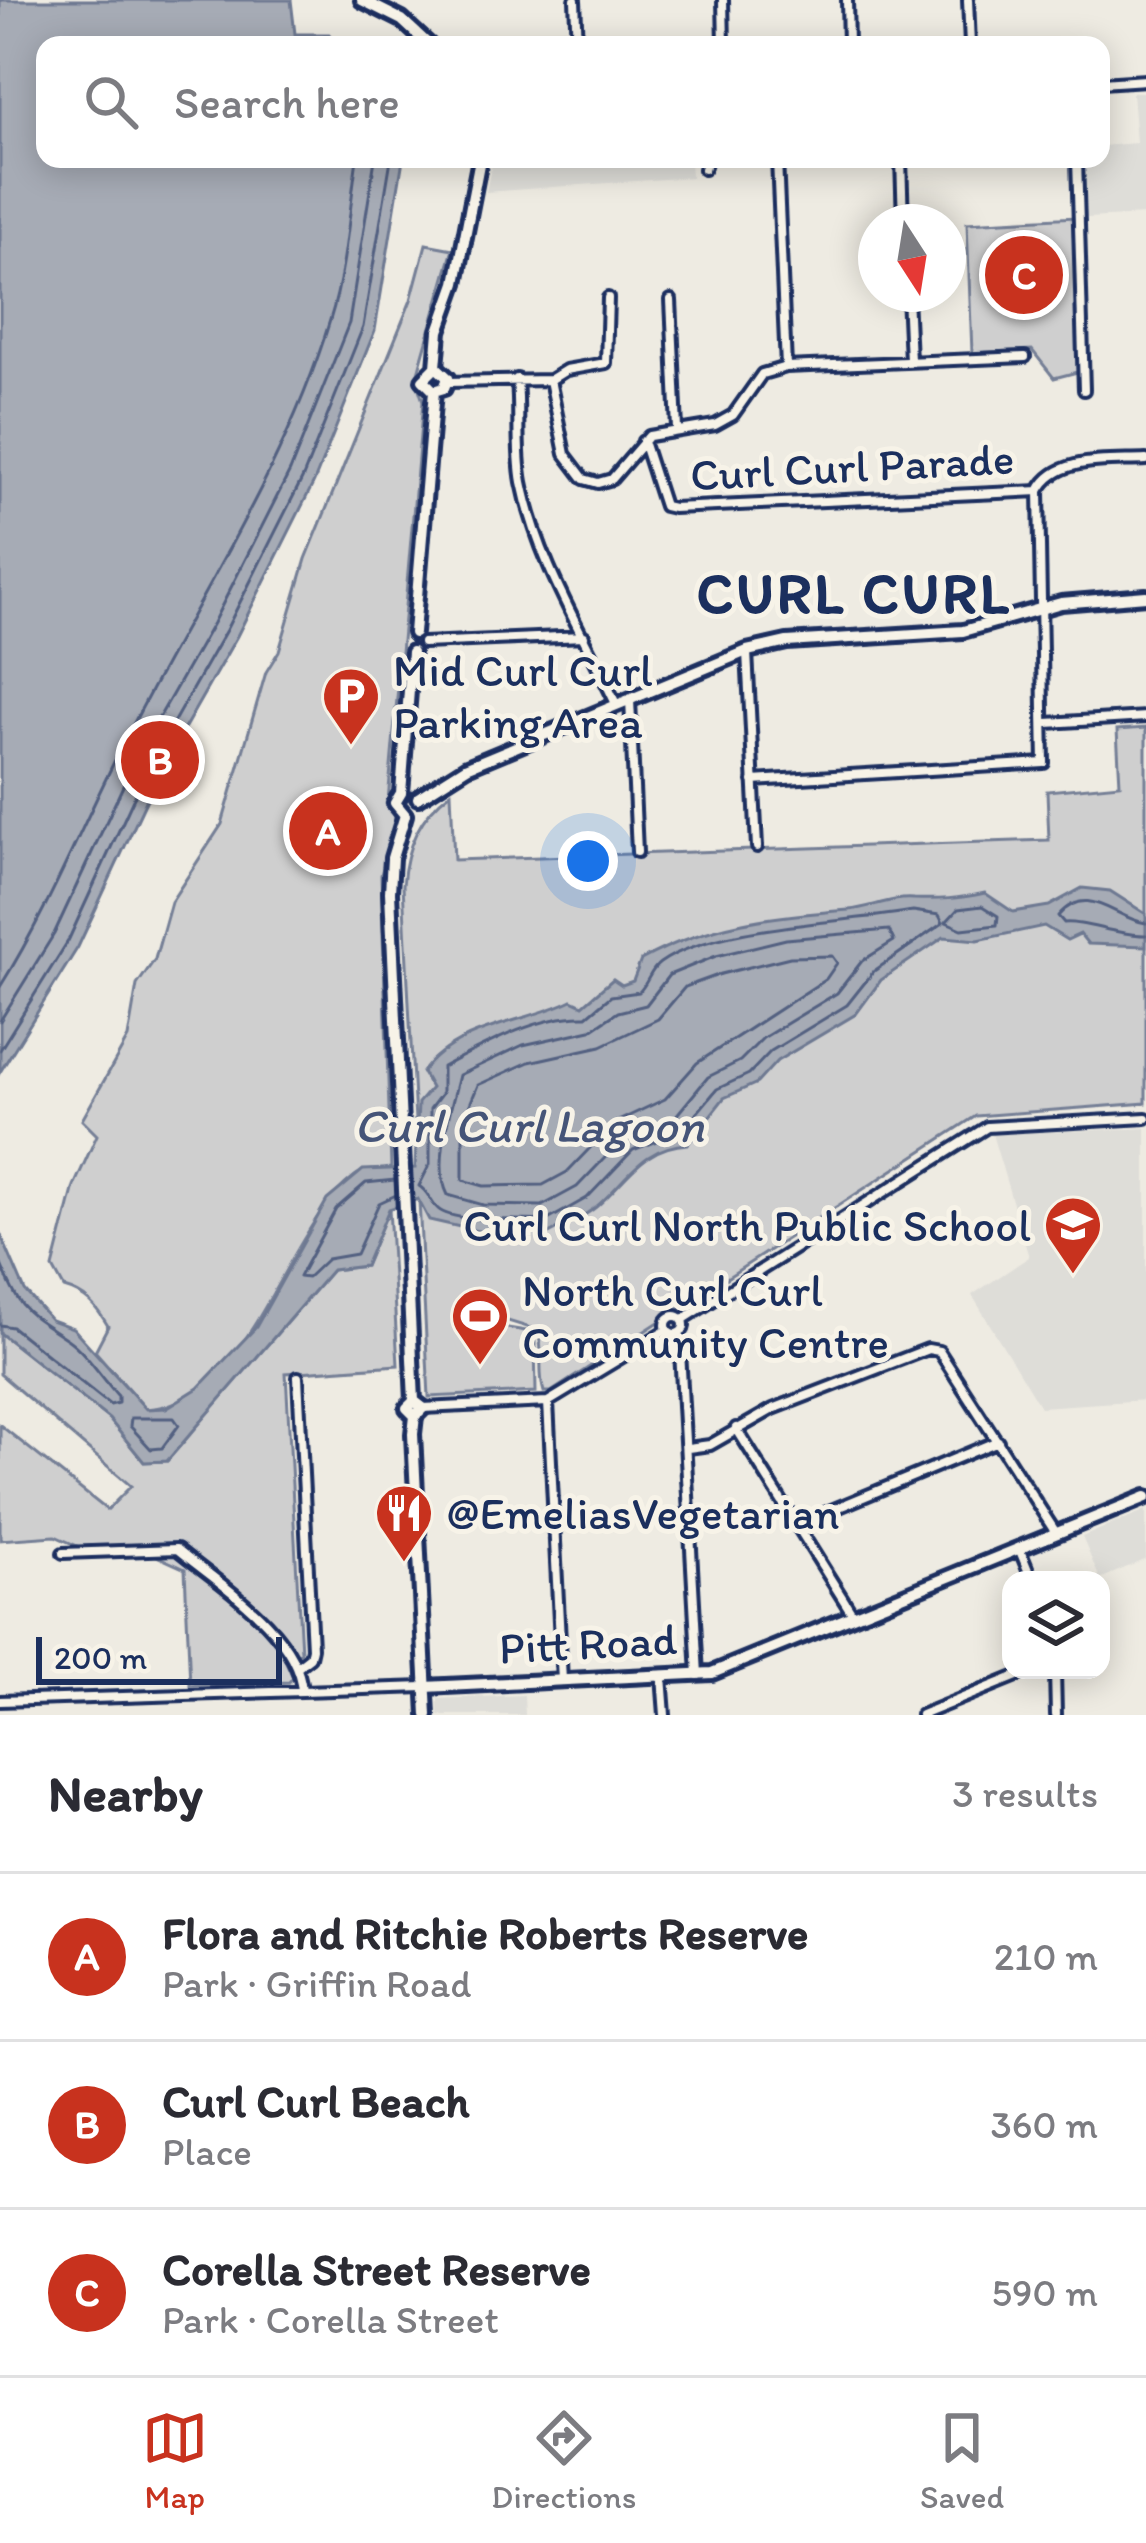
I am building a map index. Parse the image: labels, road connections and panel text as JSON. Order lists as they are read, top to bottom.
{
  "streets": {
    "main road": ["Pitt Road"],
    "street": ["Curl Curl Parade"]
  },
  "districts": ["CURL CURL"],
  "water": ["Curl Curl Lagoon"],
  "places": {
    "parking": ["Mid Curl Curl Parking Area"],
    "school or university": ["Curl Curl North Public School"],
    "sports": ["North Curl Curl Community Centre"],
    "restaurant": ["@EmeliasVegetarian"]
  },
  "scale_bar": "200 m",
  "north": "bottom",
  "page": {
    "search": "Search here",
    "pins": ["C", "B", "A"],
    "scale": "200 m",
    "heading": ["Nearby", "3 results"],
    "list": [
      {
        "mark": "A",
        "name": "Flora and Ritchie Roberts Reserve",
        "note": "Park · Griffin Road",
        "value": "210 m"
      },
      {
        "mark": "B",
        "name": "Curl Curl Beach",
        "note": "Place",
        "value": "360 m"
      },
      {
        "mark": "C",
        "name": "Corella Street Reserve",
        "note": "Park · Corella Street",
        "value": "590 m"
      }
    ],
    "nav": ["Map", "Directions", "Saved"]
  }
}
